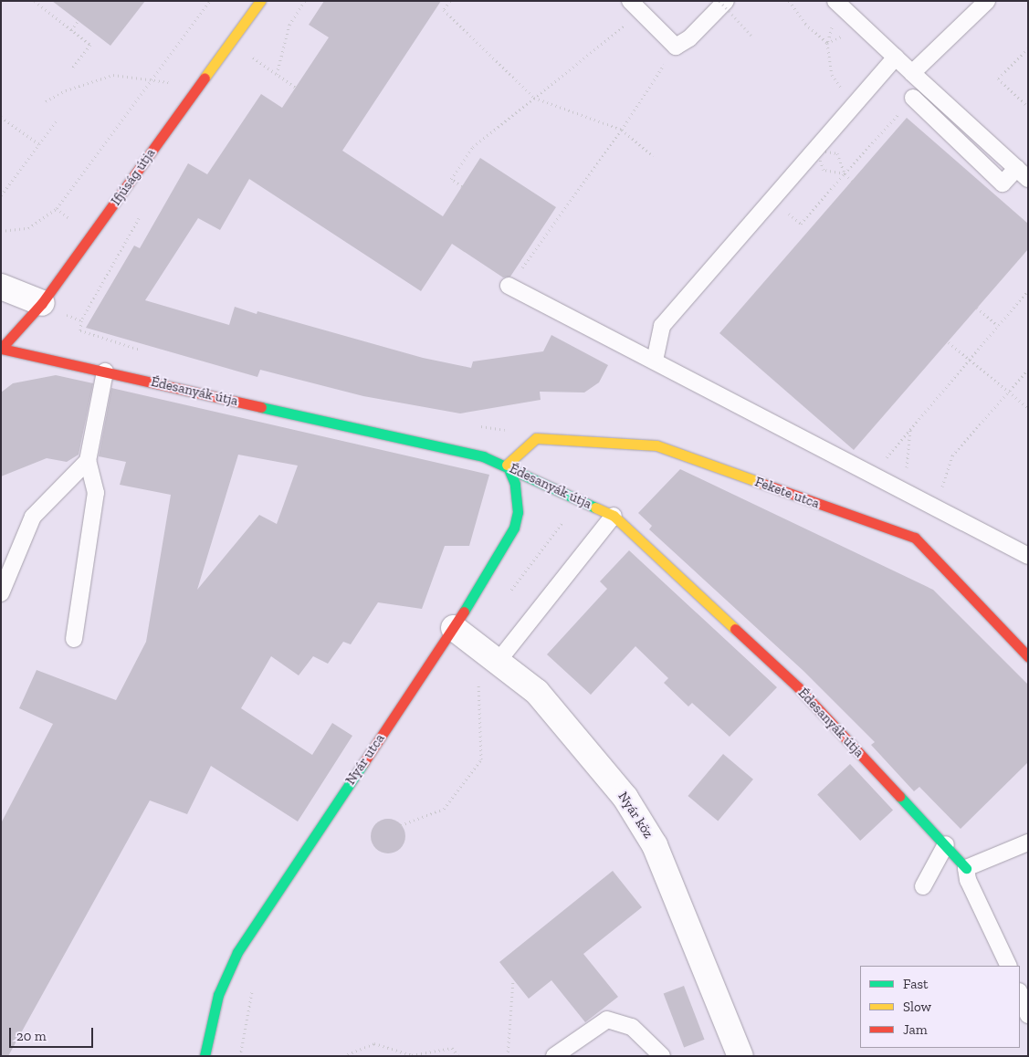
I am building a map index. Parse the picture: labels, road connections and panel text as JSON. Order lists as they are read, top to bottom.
{
  "streets": {
    "street": [
      "Ifjúság útja",
      "Édesanyák útja",
      "Fekete utca",
      "Nyár utca",
      "Nyár köz"
    ]
  },
  "crossings": [
    ["Ifjúság útja", "Édesanyák útja"],
    ["Édesanyák útja", "Fekete utca"],
    ["Édesanyák útja", "Nyár utca"],
    ["Fekete utca", "Nyár utca"],
    ["Nyár utca", "Nyár köz"]
  ],
  "legend": ["Fast", "Slow", "Jam"],
  "scale_bar": "20 m"
}
